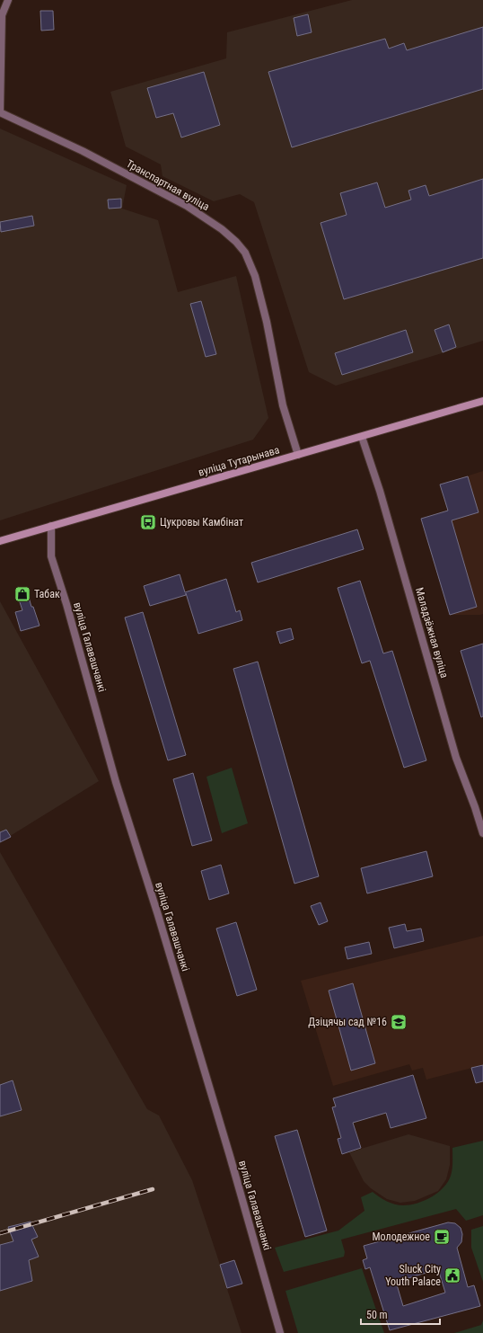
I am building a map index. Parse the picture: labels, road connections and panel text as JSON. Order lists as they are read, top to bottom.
{
  "streets": {
    "street": [
      "Транспартная вуліца",
      "вуліца Тутарынава",
      "Маладзёжная вуліца",
      "вуліца Галавашчанкі"
    ]
  },
  "crossings": [
    ["Транспартная вуліца", "вуліца Тутарынава"],
    ["вуліца Тутарынава", "Маладзёжная вуліца"],
    ["вуліца Тутарынава", "вуліца Галавашчанкі"]
  ],
  "places": {
    "bus stop": ["Цукровы Камбінат"],
    "shop": ["Табак"],
    "school or university": ["Дзіцячы сад №16"],
    "cafe": ["Молодежное"],
    "public building": ["Sluck City Youth Palace"]
  },
  "scale_bar": "50 m"
}
